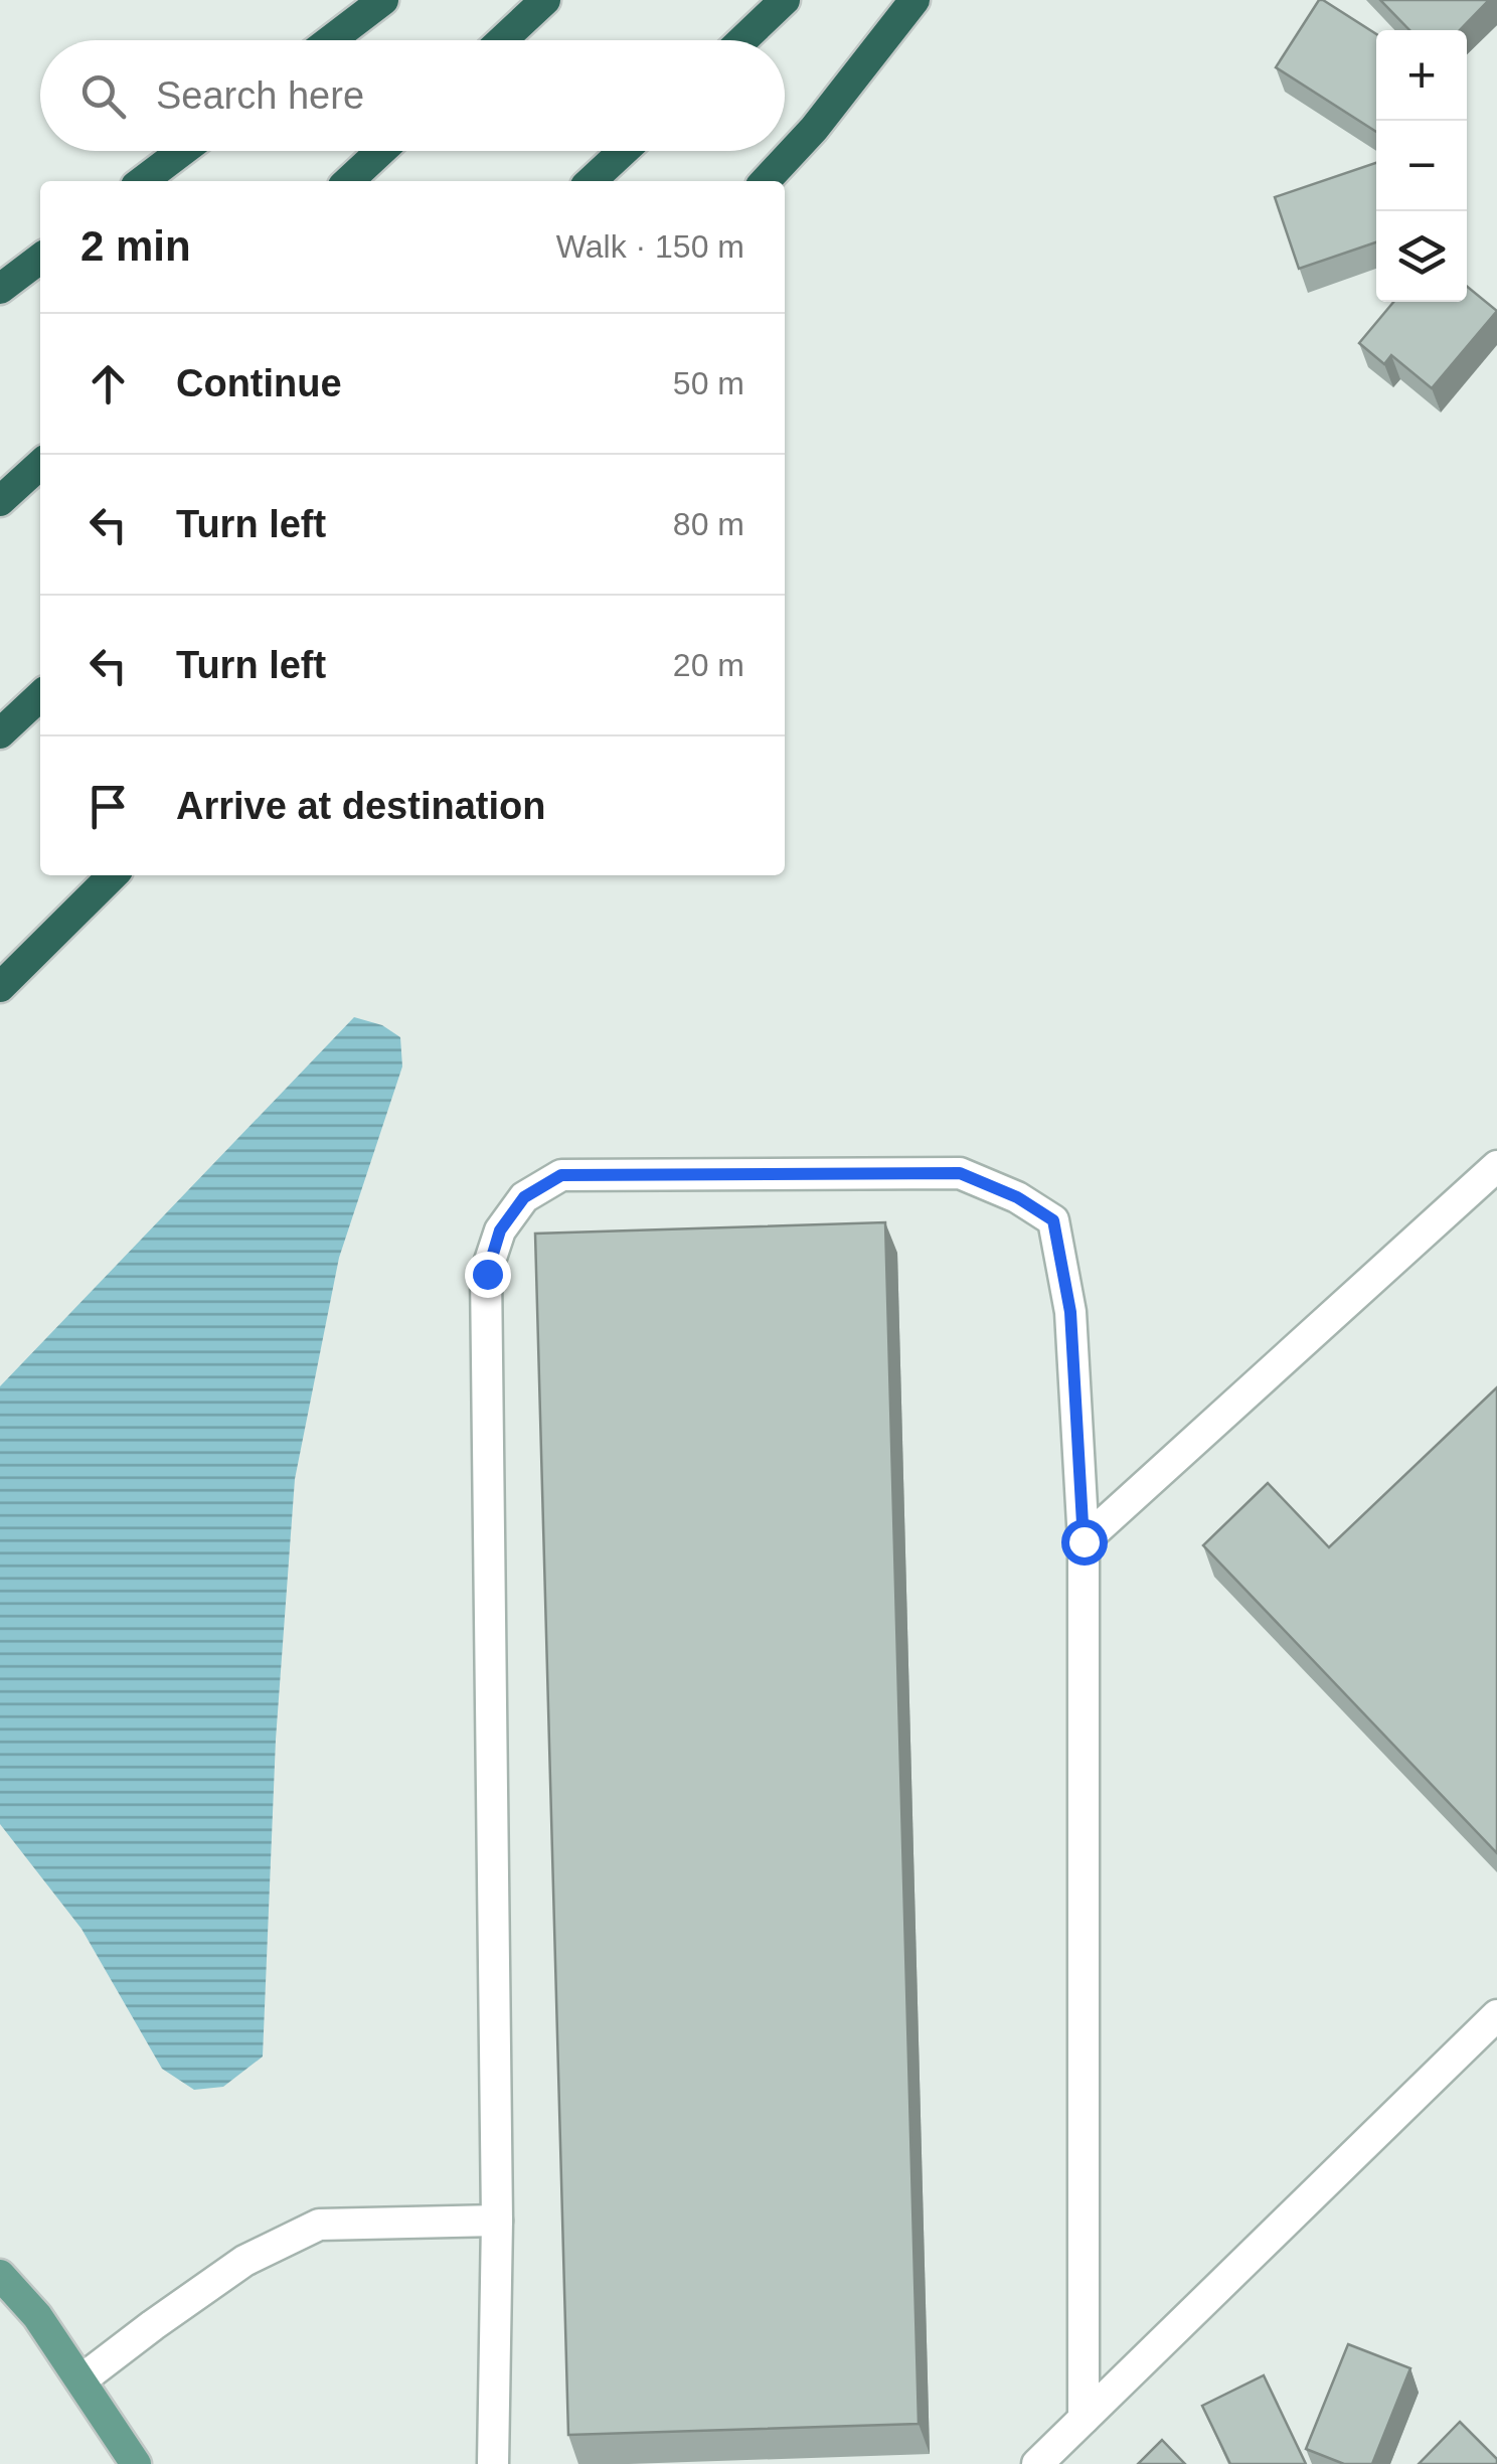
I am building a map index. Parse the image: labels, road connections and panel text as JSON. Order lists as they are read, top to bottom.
{
  "page": {
    "map_buttons": ["+", "−"],
    "search": "Search here",
    "heading": ["2 min", "Walk · 150 m"],
    "list": [
      ["Continue", "50 m"],
      ["Turn left", "80 m"],
      ["Turn left", "20 m"],
      "Arrive at destination"
    ]
  }
}
